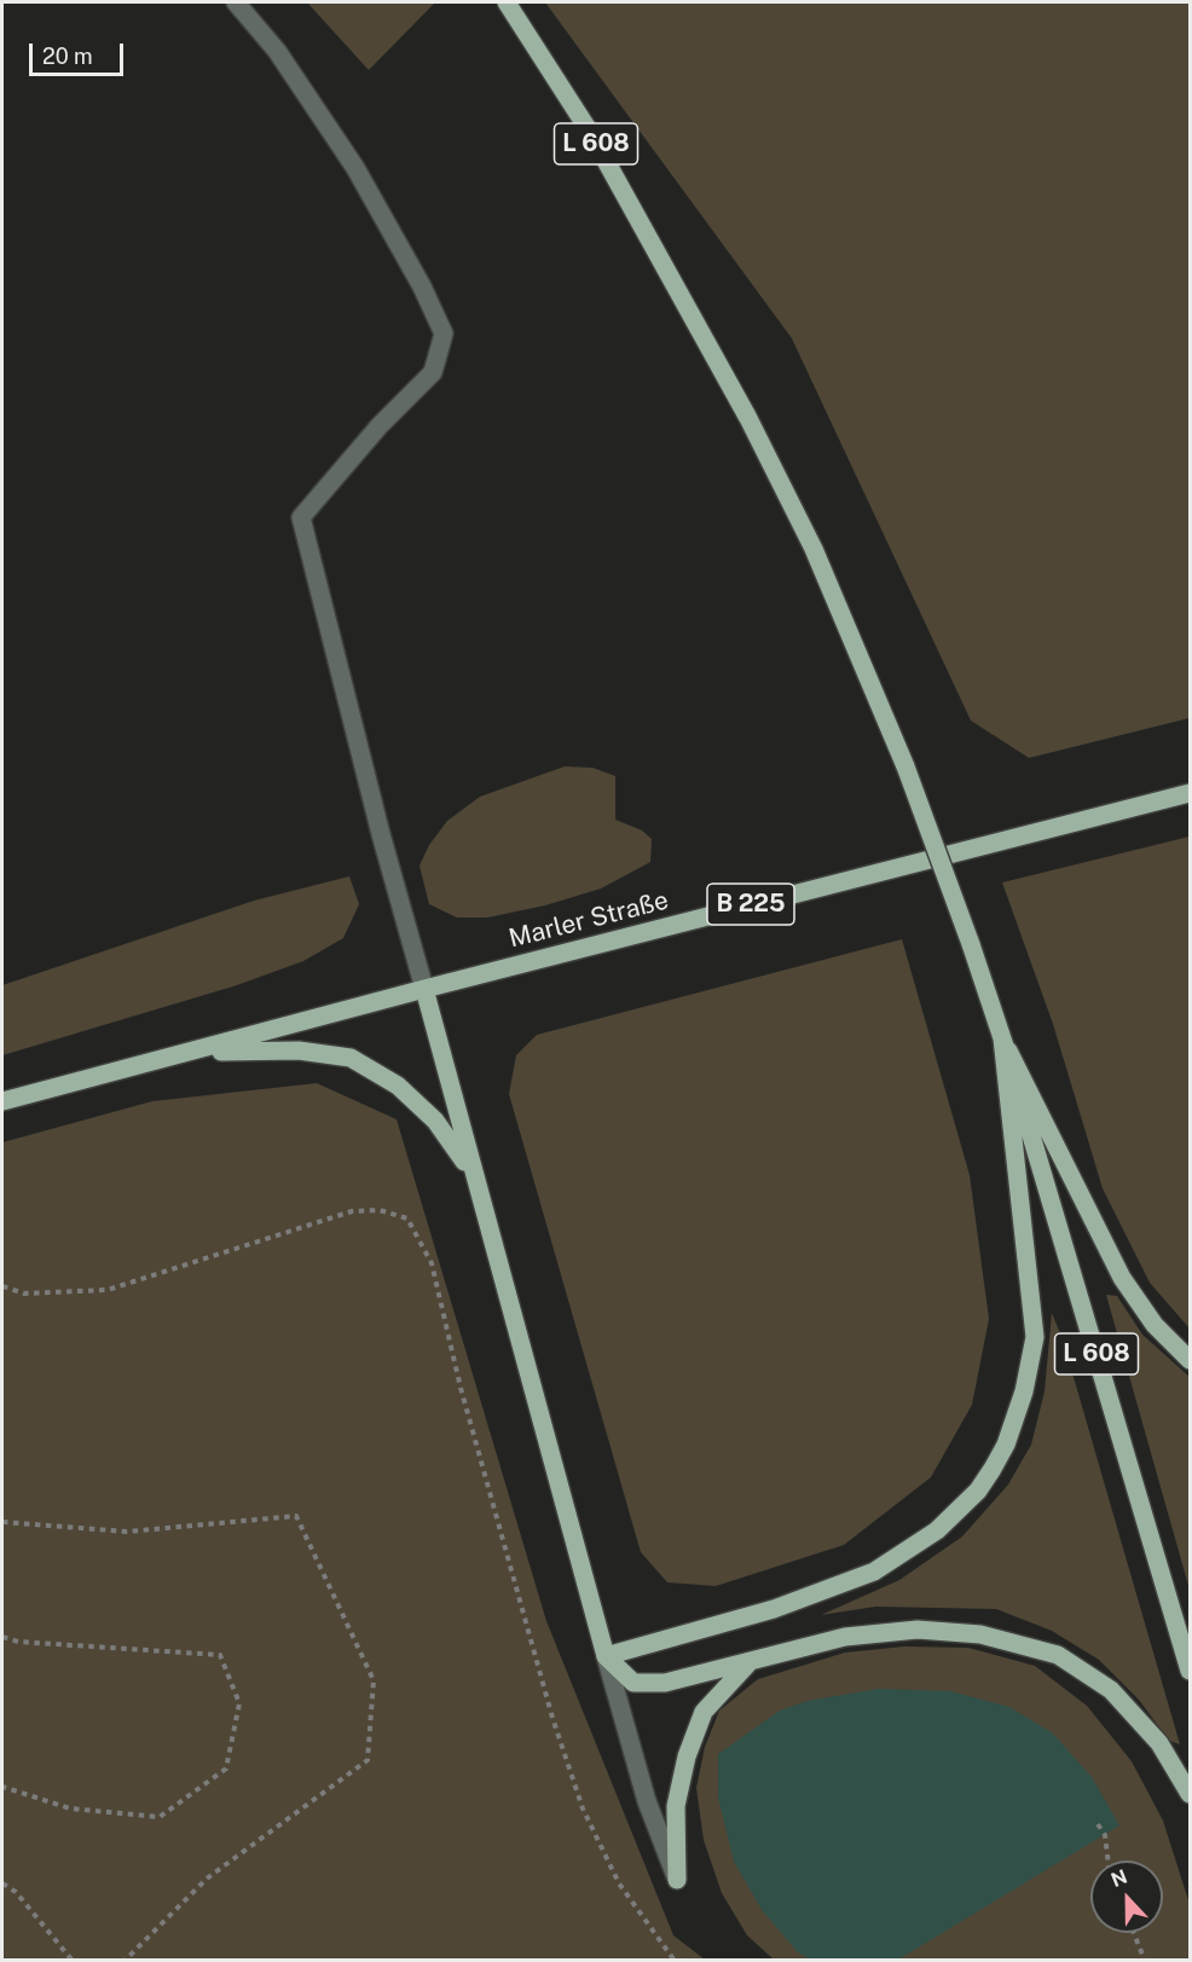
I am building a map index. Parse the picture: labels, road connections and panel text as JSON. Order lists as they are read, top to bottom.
{
  "streets": {
    "main road": ["L 608", "B 225", "Marler Straße"]
  },
  "scale_bar": "20 m",
  "north": "top"
}
